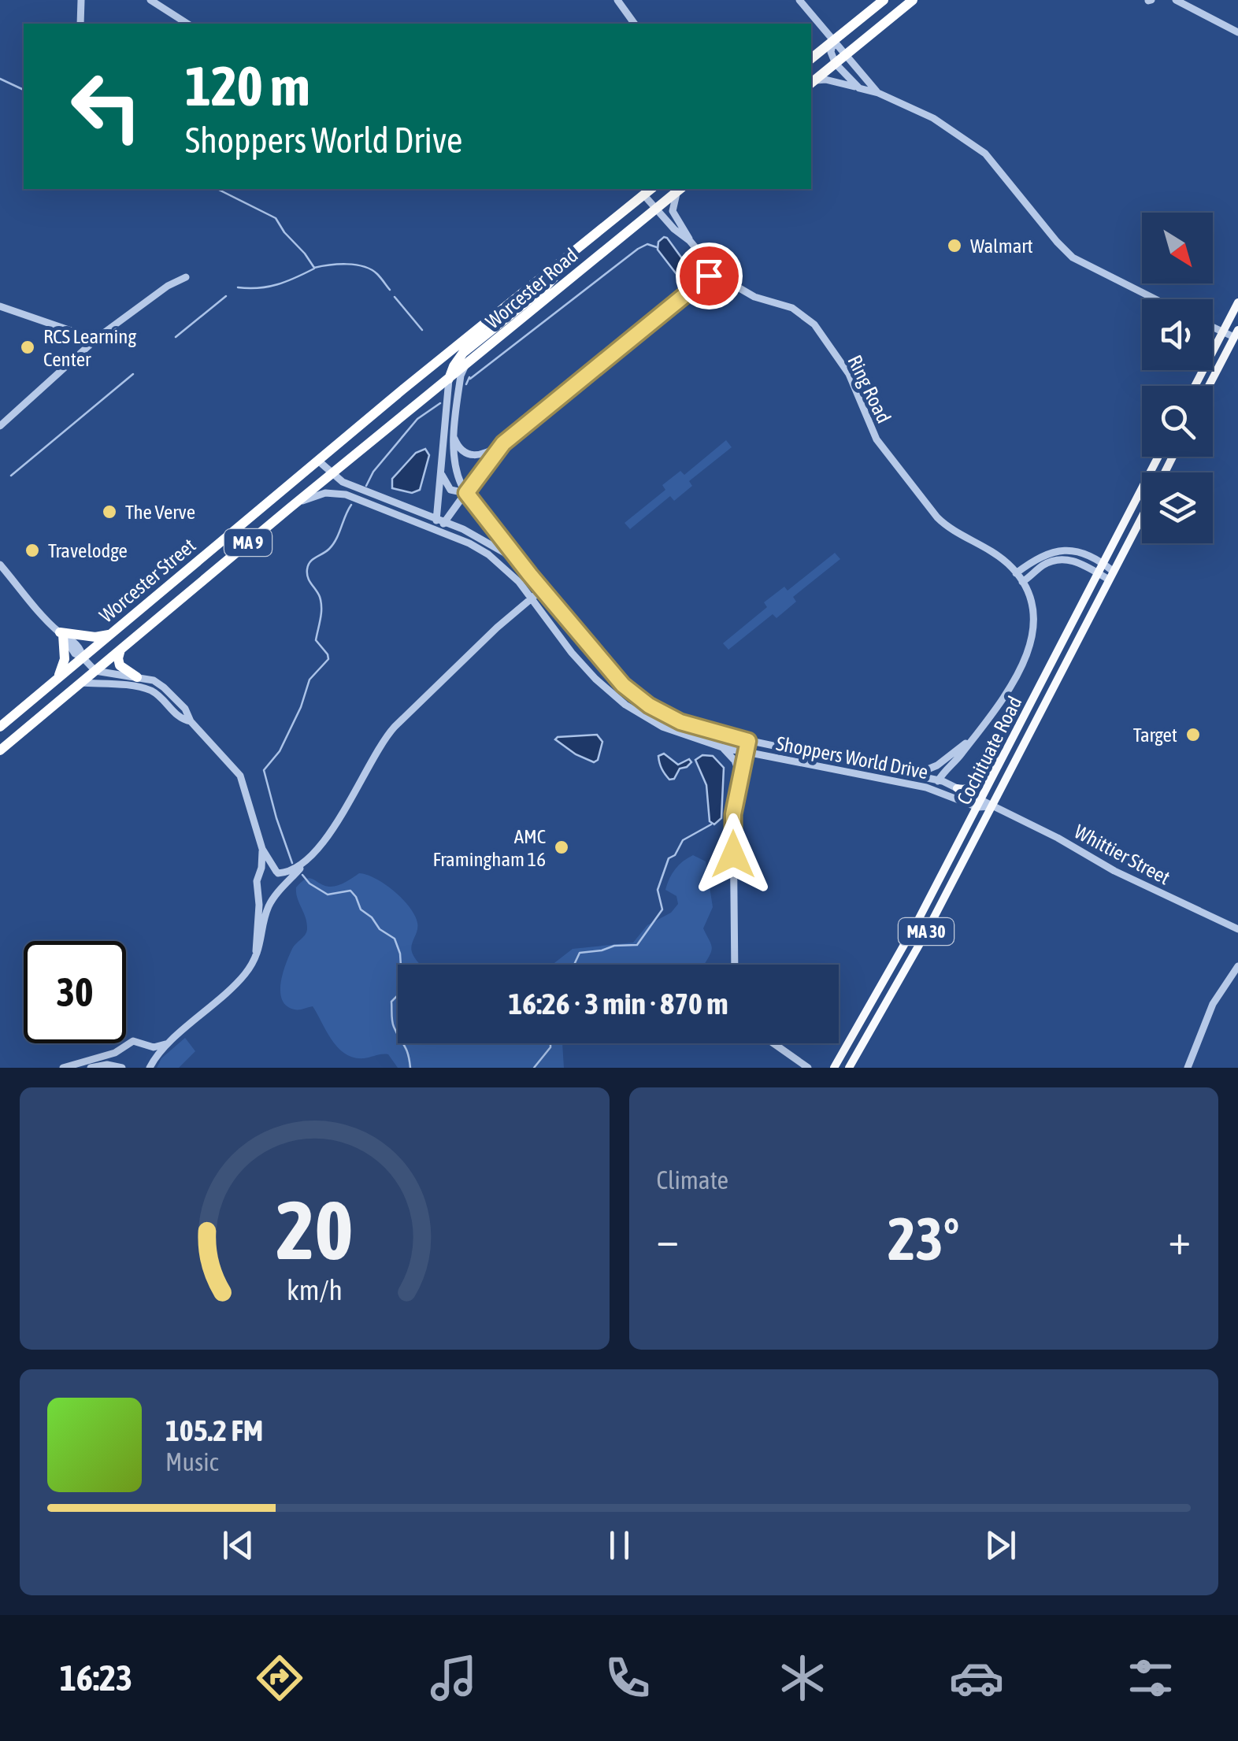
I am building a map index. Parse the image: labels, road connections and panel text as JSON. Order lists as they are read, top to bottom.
{
  "streets": {
    "highway": ["Worcester Road", "MA 9", "Worcester Street"],
    "main road": ["Cochituate Road", "MA 30"],
    "street": ["Ring Road", "Shoppers World Drive", "Whittier Street"]
  },
  "crossings": [
    ["Worcester Road", "Ring Road"],
    ["Worcester Road", "Worcester Street"],
    ["Worcester Road", "Shoppers World Drive"],
    ["Ring Road", "Shoppers World Drive"],
    ["Worcester Street", "Shoppers World Drive"],
    ["Cochituate Road", "Shoppers World Drive"],
    ["Cochituate Road", "Whittier Street"],
    ["Shoppers World Drive", "Whittier Street"]
  ],
  "places": [
    "Walmart",
    "RCS Learning Center",
    "The Verve",
    "Travelodge",
    "Target",
    "AMC Framingham 16"
  ],
  "north": "bottom right",
  "page": {
    "turn": ["120 m", "Shoppers World Drive"],
    "limit": "30",
    "trip": "16:26 · 3 min · 870 m",
    "tile": "Climate",
    "heat": ["−", "23°", "+"],
    "song": ["105.2 FM", "Music"],
    "tabs": "16:23",
    "gauge": ["20", "km/h"]
  }
}
